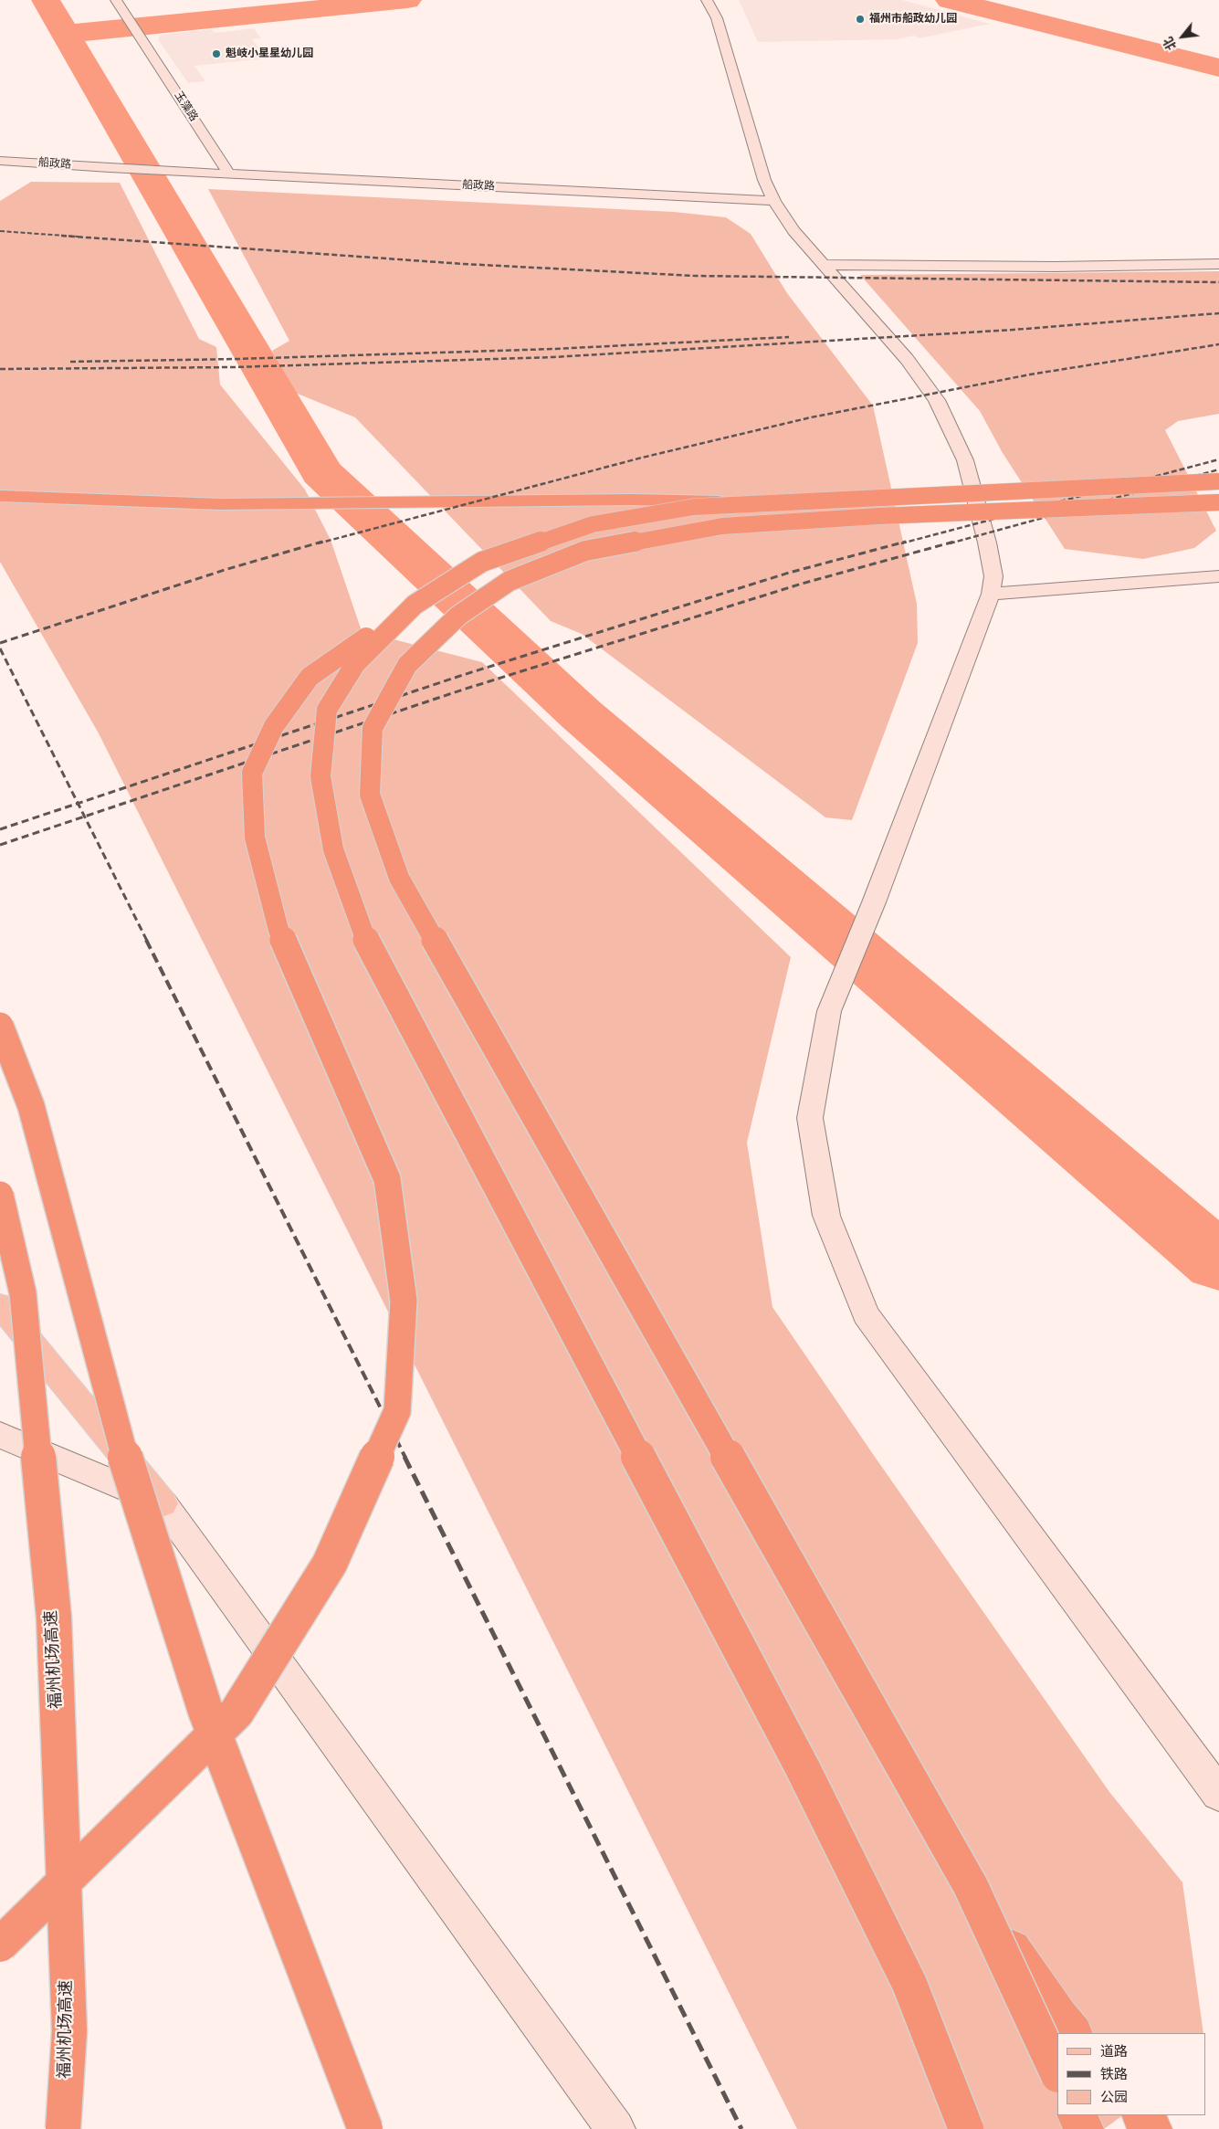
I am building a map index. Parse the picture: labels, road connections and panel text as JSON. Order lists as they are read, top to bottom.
{
  "streets": {
    "highway": ["福州机场高速"],
    "street": ["玉藻路", "船政路"]
  },
  "crossings": [
    ["玉藻路", "船政路"]
  ],
  "places": ["福州市船政幼儿园", "魁岐小星星幼儿园"],
  "legend": ["道路", "铁路", "公园"],
  "north": "bottom left"
}
